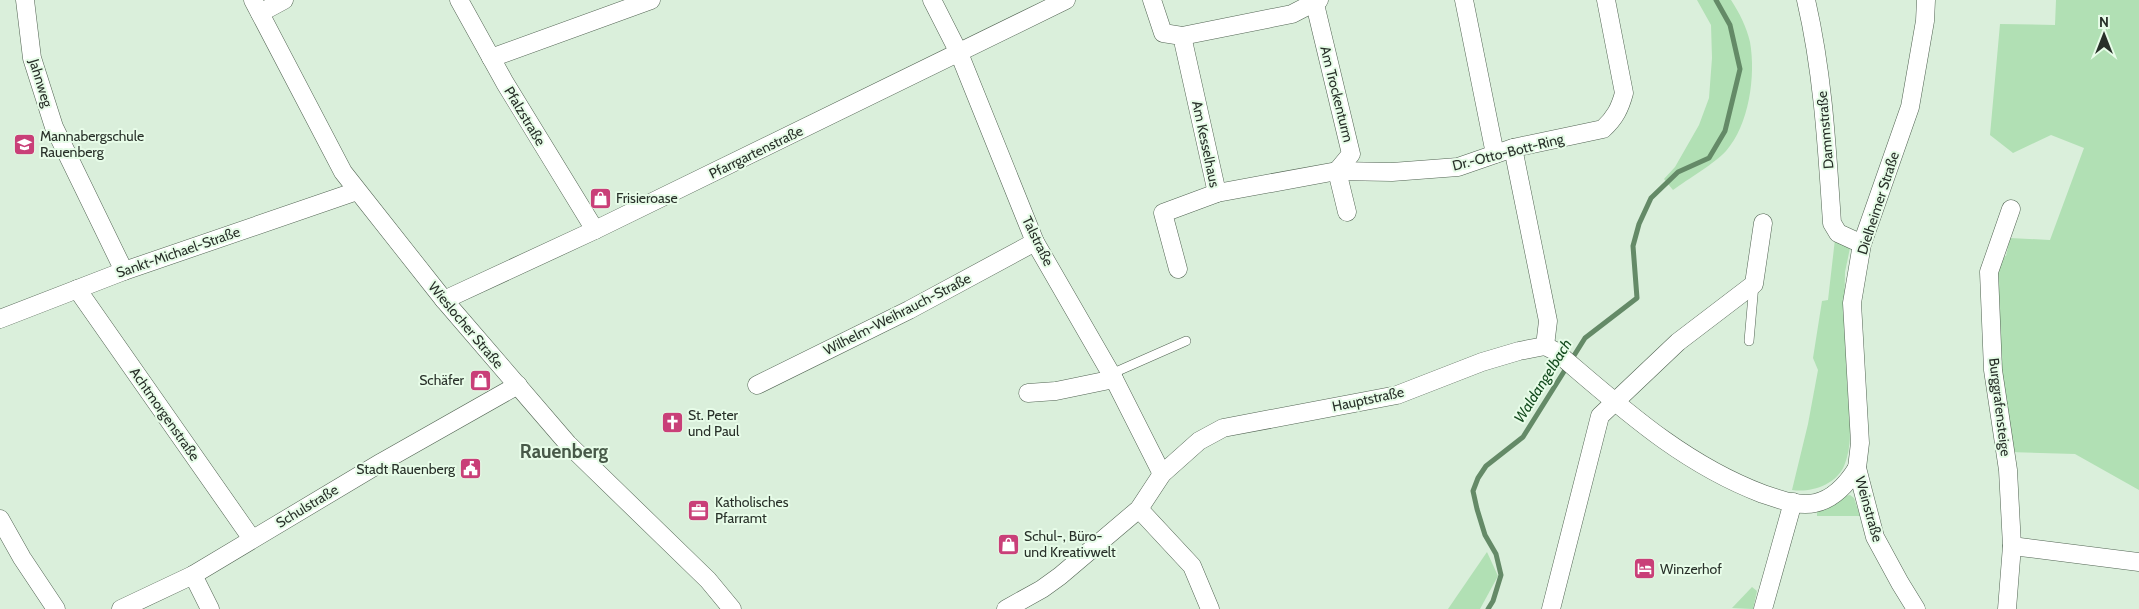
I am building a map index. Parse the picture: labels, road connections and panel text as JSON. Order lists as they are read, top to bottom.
{
  "streets": {
    "street": [
      "Jahnweg",
      "Am Trockenturm",
      "Pfalzstraße",
      "Dammstraße",
      "Am Kesselhaus",
      "Pfarrgartenstraße",
      "Dr.-Otto-Bott-Ring",
      "Dielheimer Straße",
      "Talstraße",
      "Sankt-Michael-Straße",
      "Wilhelm-Weihrauch-Straße",
      "Wieslocher Straße",
      "Hauptstraße",
      "Burggrafensteige",
      "Achtmorgenstraße",
      "Schulstraße",
      "Weinstraße"
    ]
  },
  "crossings": [
    ["Jahnweg", "Sankt-Michael-Straße"],
    ["Am Trockenturm", "Dr.-Otto-Bott-Ring"],
    ["Pfalzstraße", "Pfarrgartenstraße"],
    ["Dammstraße", "Dielheimer Straße"],
    ["Am Kesselhaus", "Dr.-Otto-Bott-Ring"],
    ["Pfarrgartenstraße", "Talstraße"],
    ["Pfarrgartenstraße", "Wieslocher Straße"],
    ["Dielheimer Straße", "Weinstraße"],
    ["Talstraße", "Wilhelm-Weihrauch-Straße"],
    ["Talstraße", "Hauptstraße"],
    ["Sankt-Michael-Straße", "Wieslocher Straße"],
    ["Sankt-Michael-Straße", "Achtmorgenstraße"],
    ["Wieslocher Straße", "Schulstraße"],
    ["Achtmorgenstraße", "Schulstraße"]
  ],
  "districts": ["Rauenberg"],
  "water": ["Waldangelbach"],
  "places": {
    "school or university": ["Mannabergschule Rauenberg"],
    "shop": ["Frisieroase", "Schäfer", "Schul-, Büro- und Kreativwelt"],
    "church": ["St. Peter und Paul"],
    "public building": ["Stadt Rauenberg"],
    "office": ["Katholisches Pfarramt"],
    "hotel": ["Winzerhof"]
  },
  "north": "top"
}
